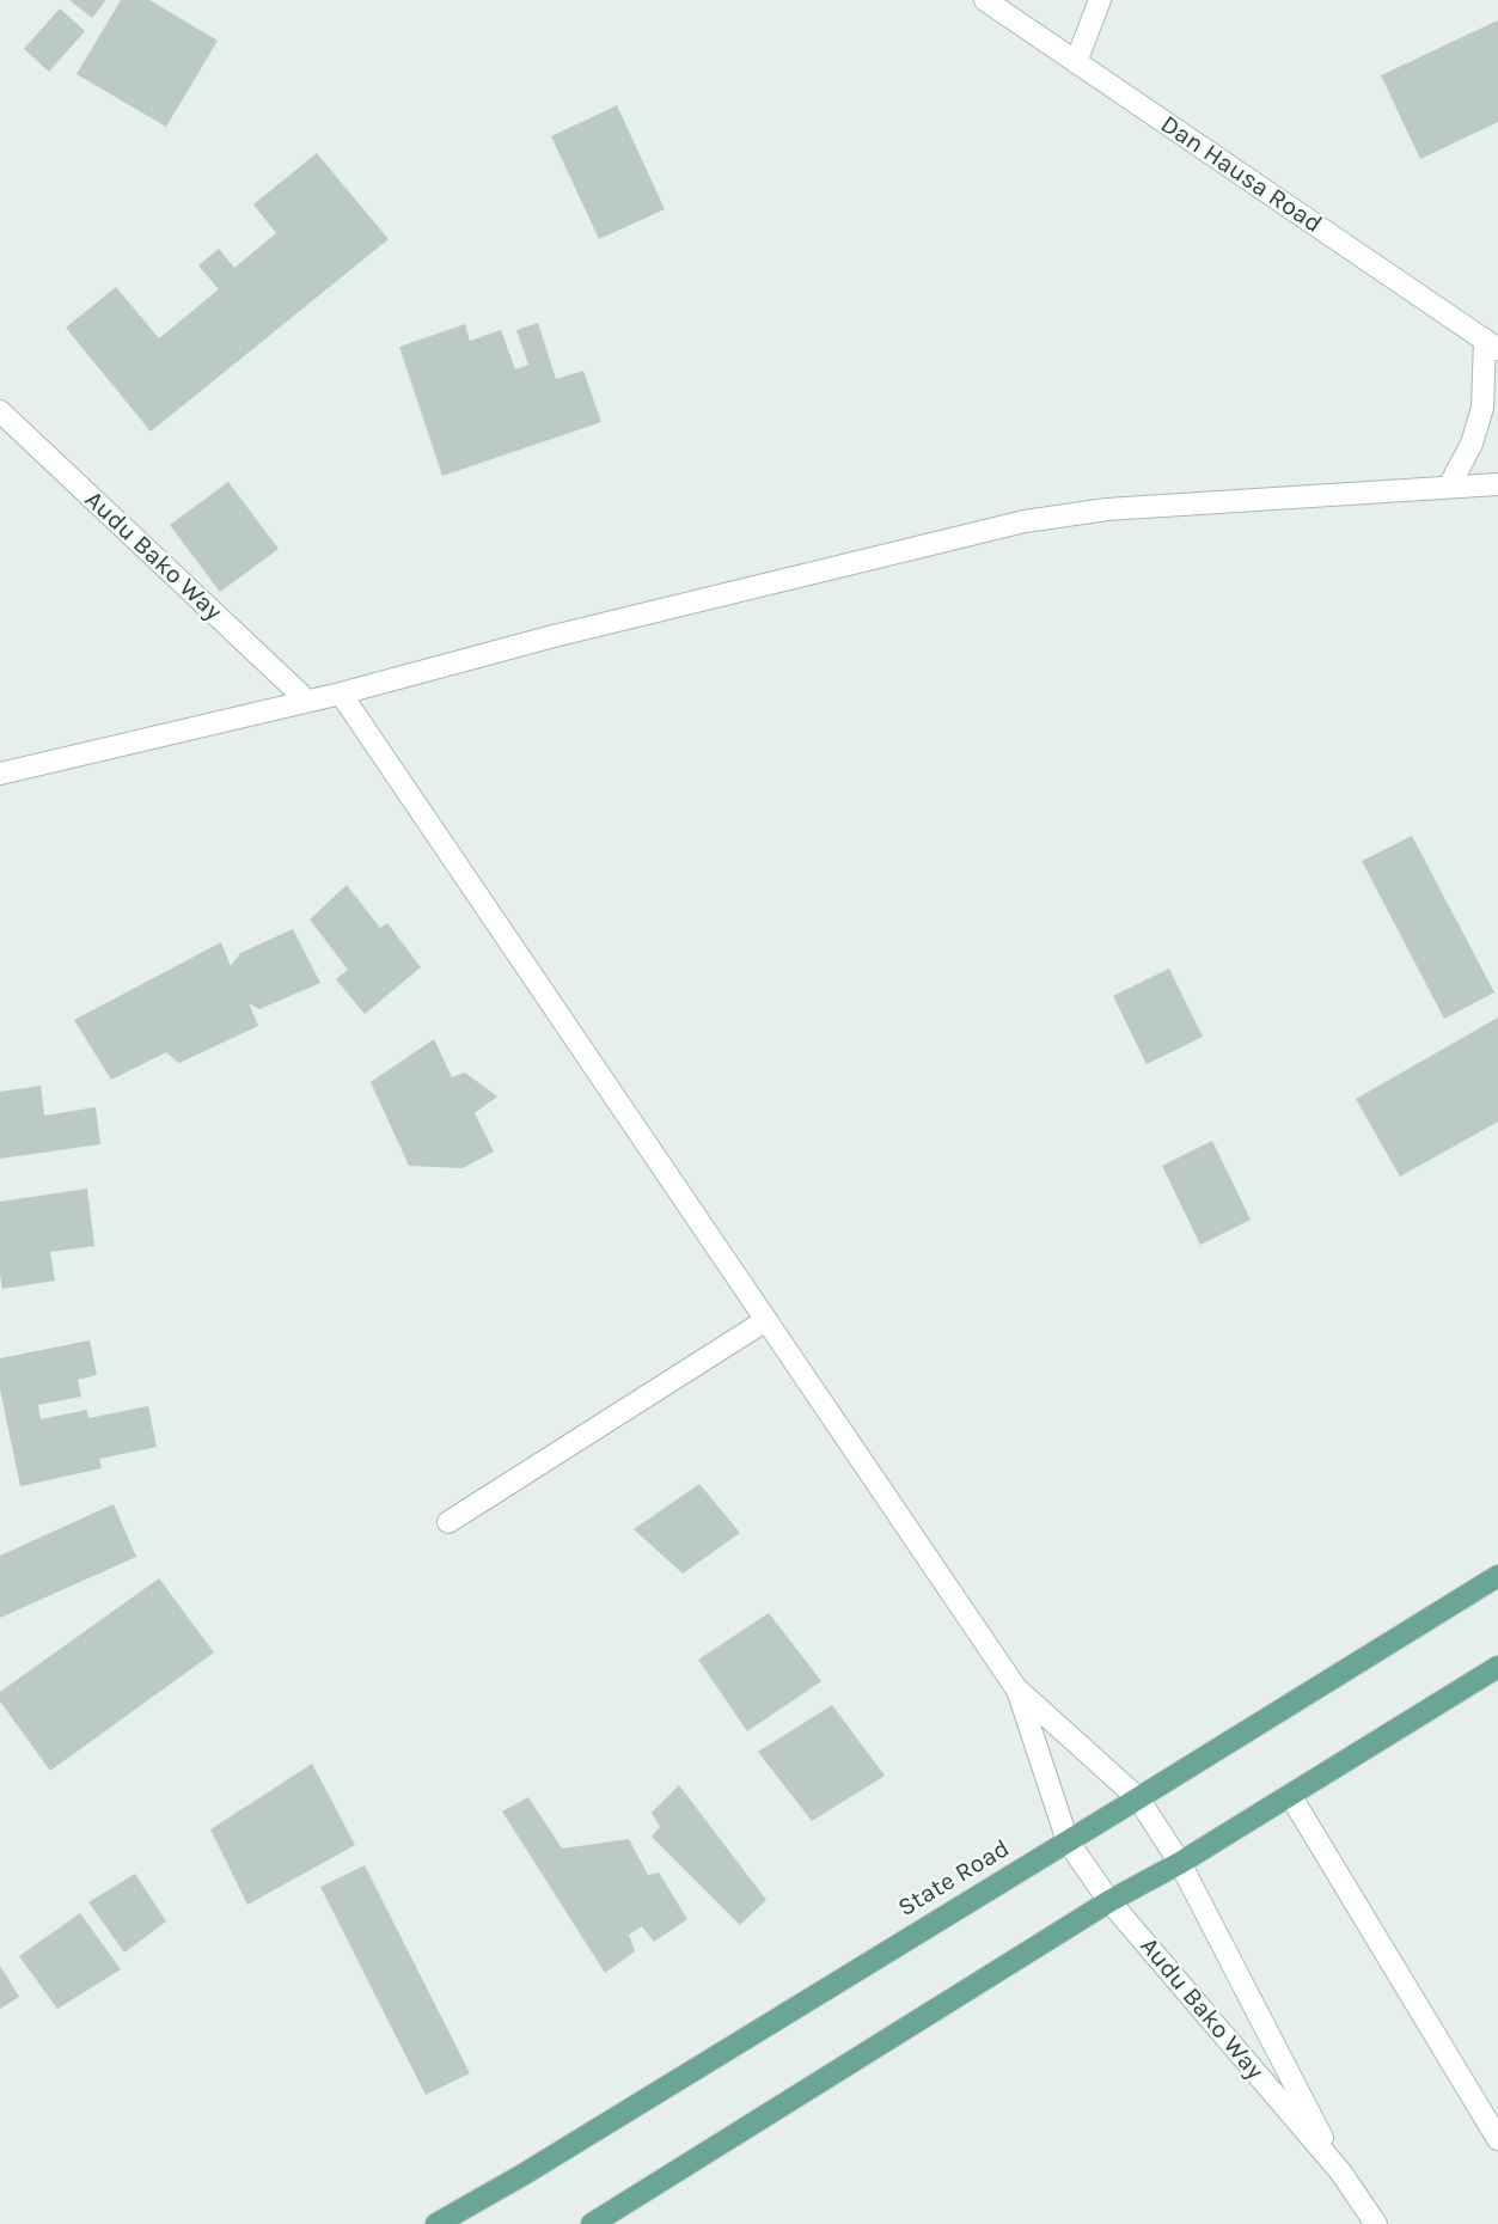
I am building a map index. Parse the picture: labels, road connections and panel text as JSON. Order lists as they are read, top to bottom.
{
  "streets": {
    "main road": ["State Road"],
    "street": ["Dan Hausa Road", "Audu Bako Way"]
  },
  "crossings": [
    ["Audu Bako Way", "State Road"]
  ]
}
